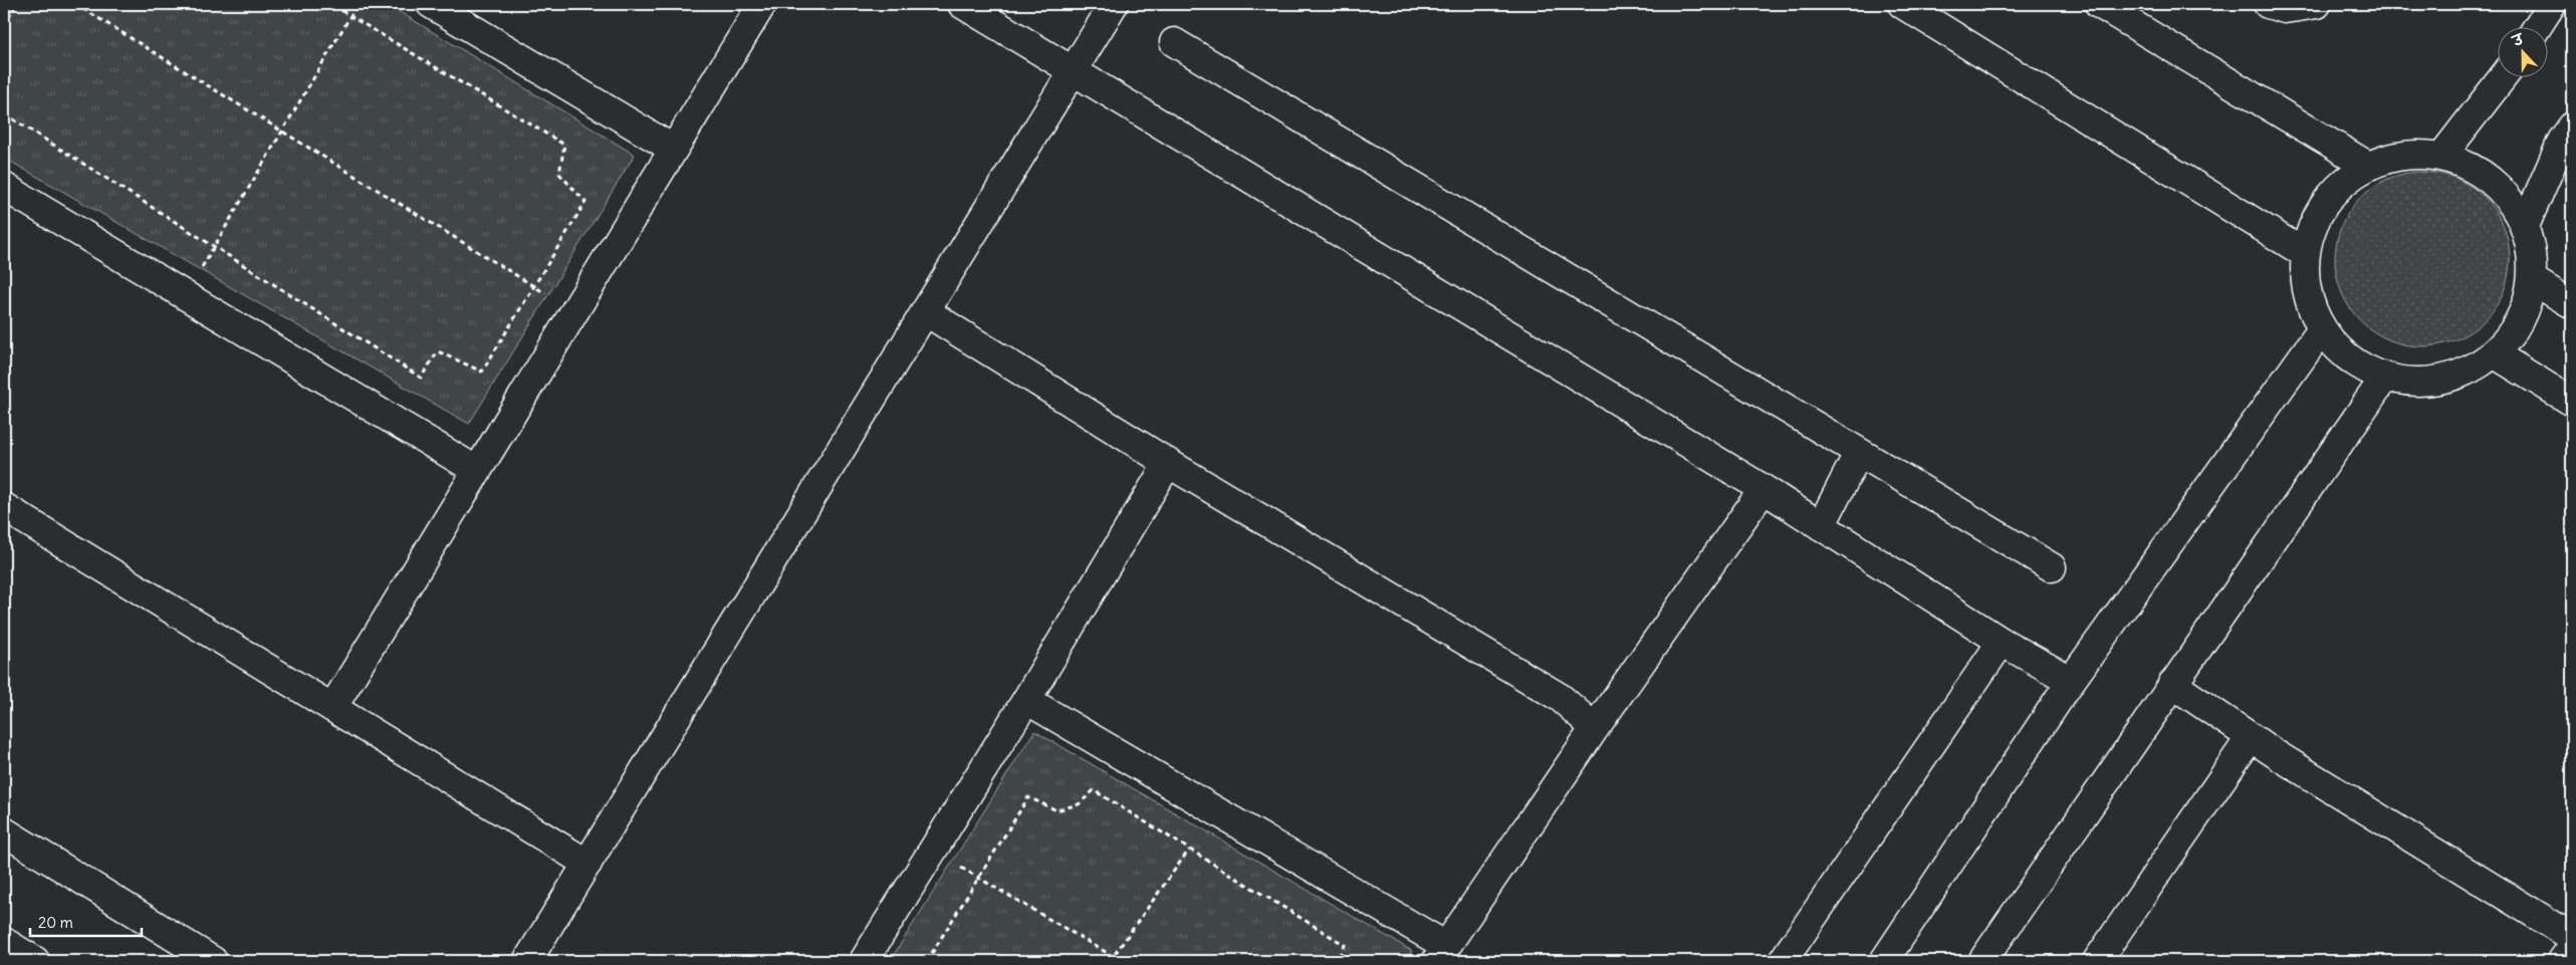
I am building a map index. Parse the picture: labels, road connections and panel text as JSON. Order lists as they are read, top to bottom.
{
  "scale_bar": "20 m",
  "north": "top"
}
